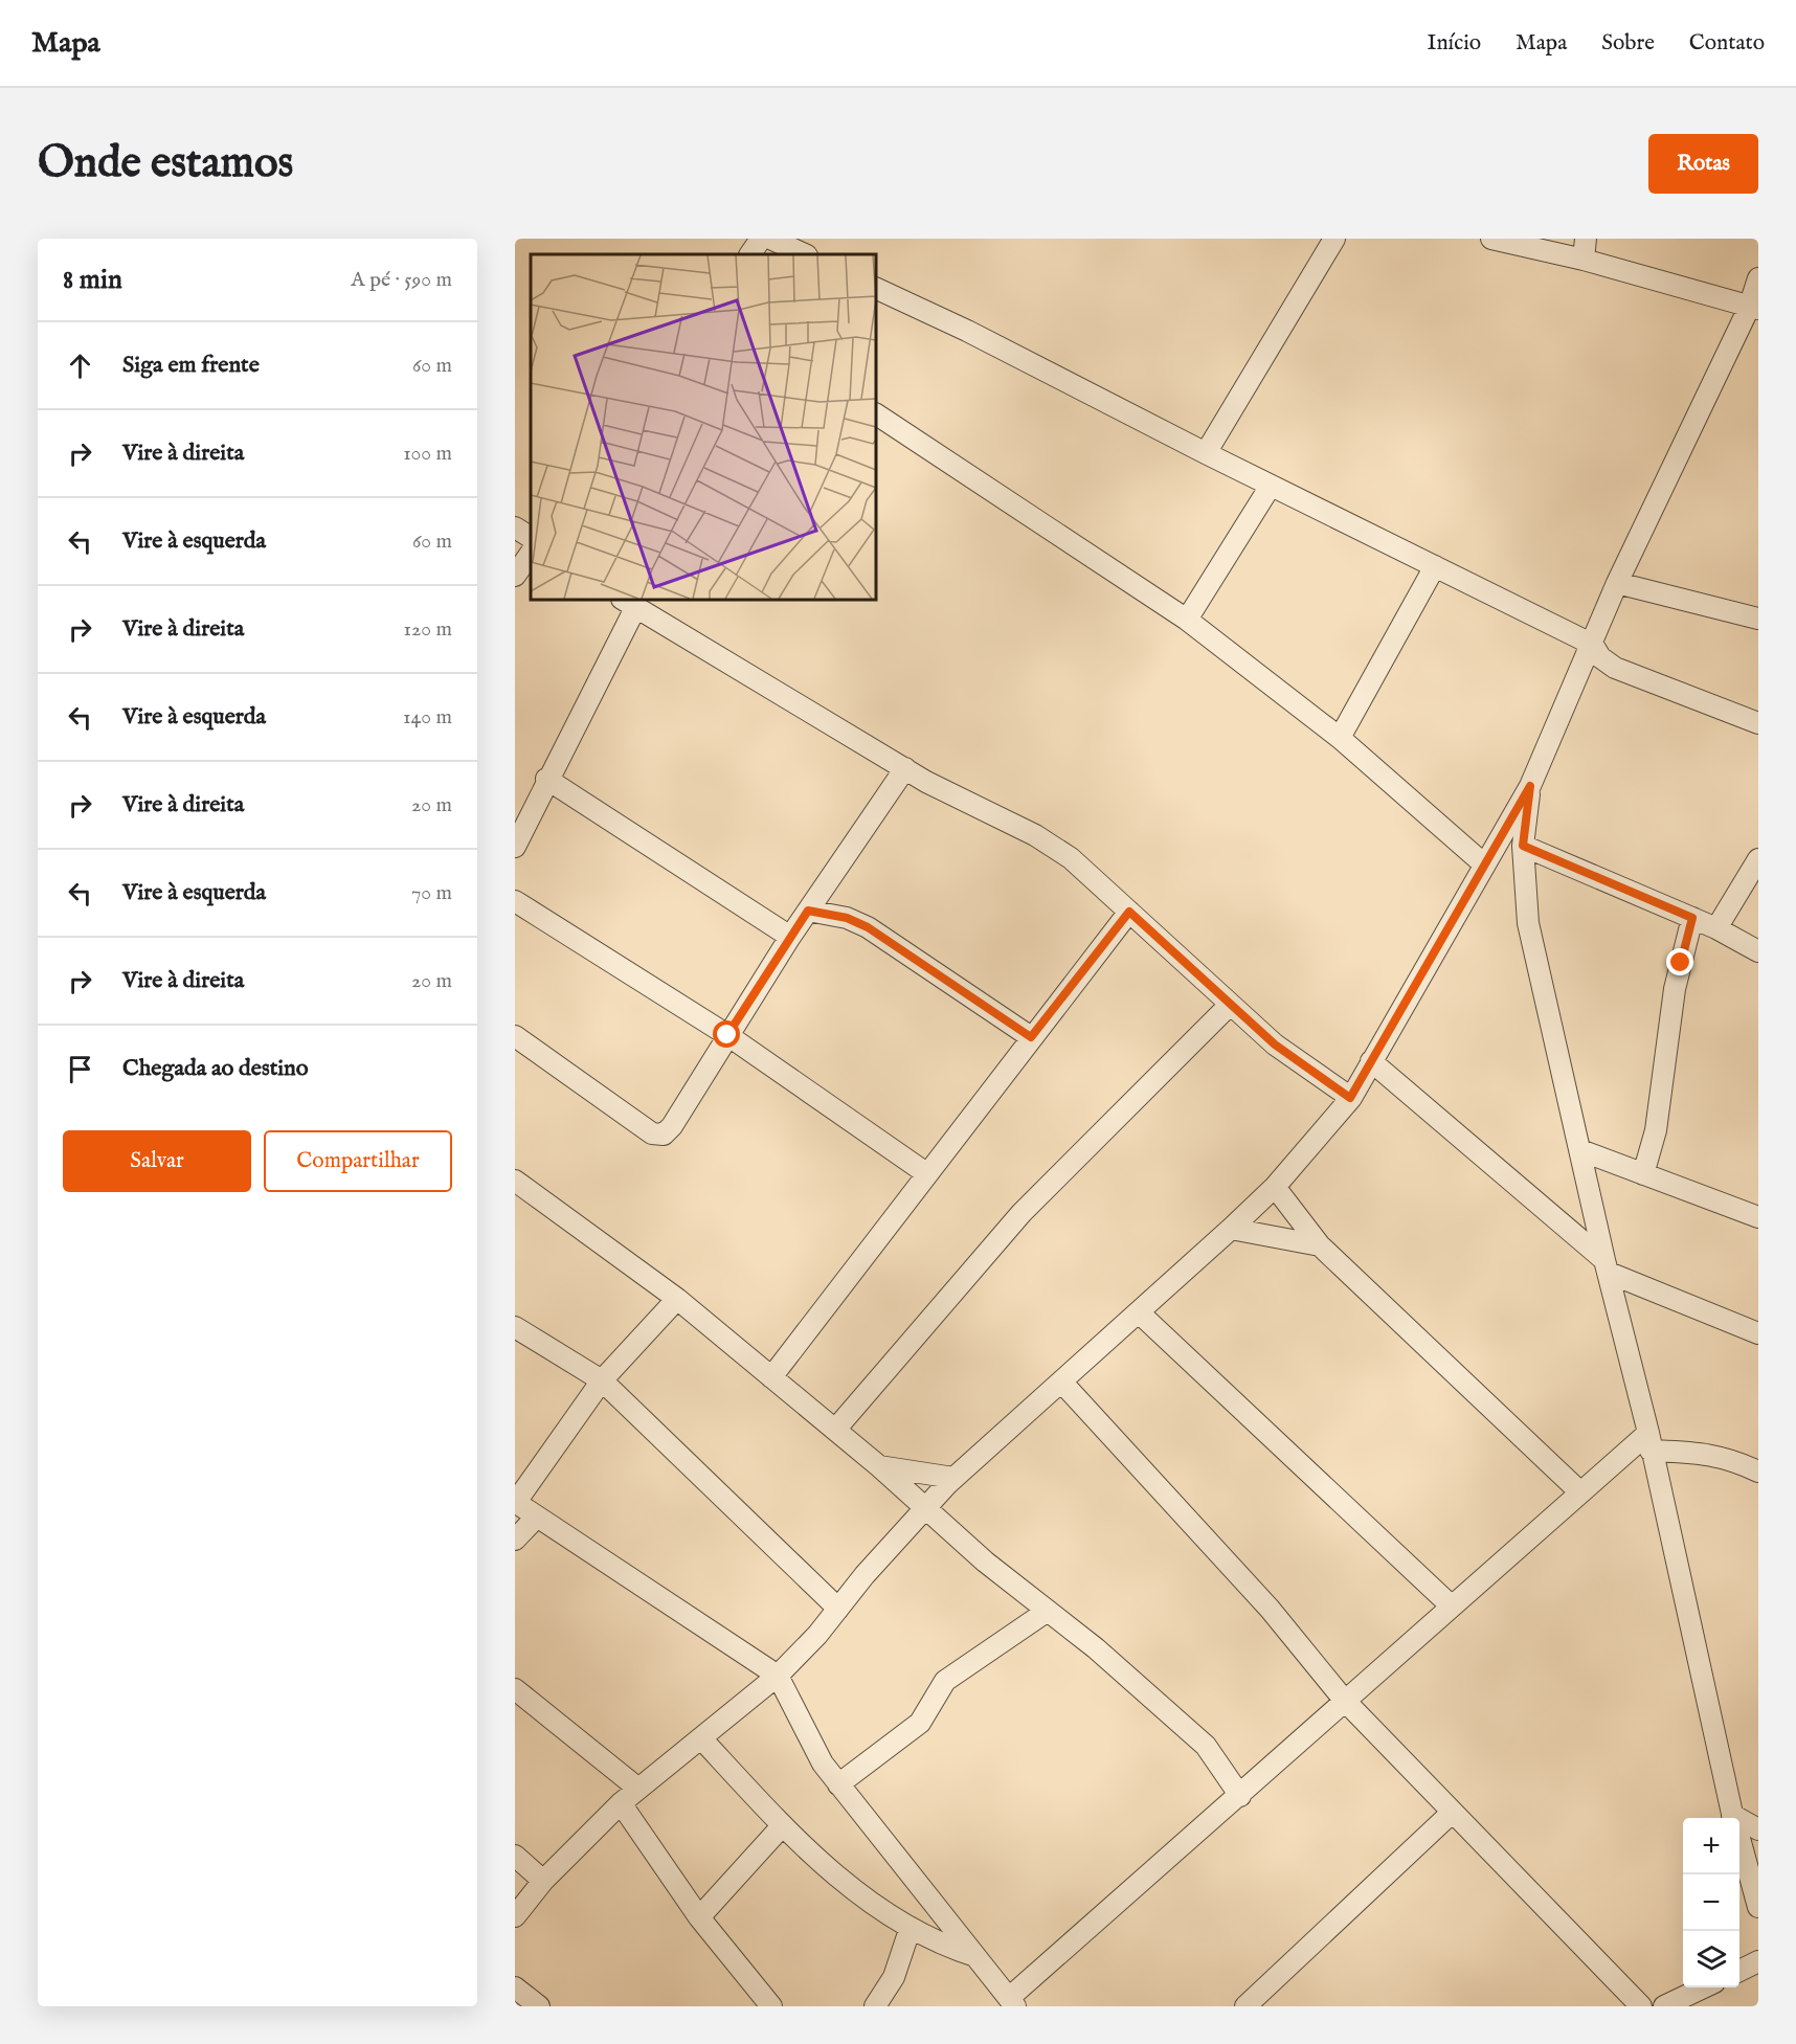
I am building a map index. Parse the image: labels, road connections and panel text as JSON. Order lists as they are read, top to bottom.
{
  "page": {
    "header": "Mapa",
    "nav": [
      "Início",
      "Mapa",
      "Sobre",
      "Contato"
    ],
    "buttons": [
      "Rotas",
      ["Salvar", "Compartilhar"]
    ],
    "title": "Onde estamos",
    "heading": ["8 min", "A pé · 590 m"],
    "list": [
      ["Siga em frente", "60 m"],
      ["Vire à direita", "100 m"],
      ["Vire à esquerda", "60 m"],
      ["Vire à direita", "120 m"],
      ["Vire à esquerda", "140 m"],
      ["Vire à direita", "20 m"],
      ["Vire à esquerda", "70 m"],
      ["Vire à direita", "20 m"],
      "Chegada ao destino"
    ],
    "map_buttons": ["+", "−"]
  }
}
